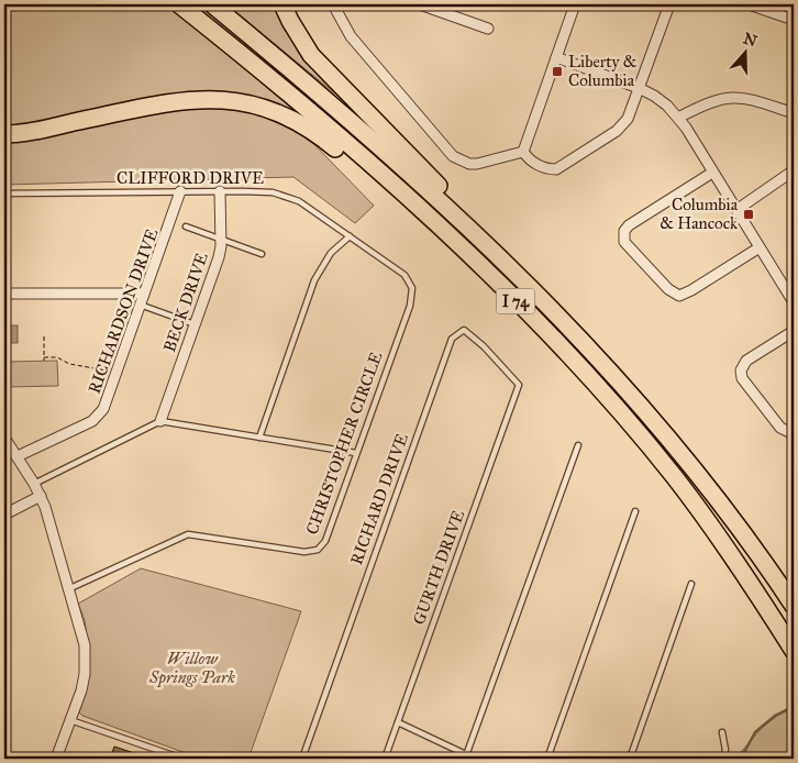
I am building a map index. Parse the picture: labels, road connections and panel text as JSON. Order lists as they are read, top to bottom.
{
  "streets": {
    "highway": ["I 74"],
    "street": ["BECK DRIVE", "RICHARDSON DRIVE"],
    "lane": [
      "CLIFFORD DRIVE",
      "CHRISTOPHER CIRCLE",
      "RICHARD DRIVE",
      "GURTH DRIVE"
    ]
  },
  "crossings": [
    ["CLIFFORD DRIVE", "BECK DRIVE"],
    ["CLIFFORD DRIVE", "RICHARDSON DRIVE"],
    ["CLIFFORD DRIVE", "CHRISTOPHER CIRCLE"],
    ["RICHARD DRIVE", "GURTH DRIVE"]
  ],
  "parks": ["Willow Springs Park"],
  "places": {
    "transit": ["Liberty & Columbia", "Columbia & Hancock"]
  },
  "north": "top"
}
